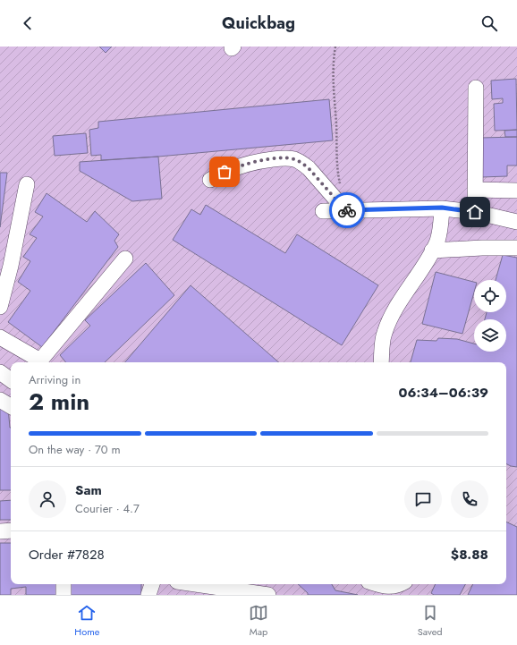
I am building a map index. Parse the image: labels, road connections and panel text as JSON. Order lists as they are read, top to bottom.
{
  "page": {
    "header": "Quickbag",
    "heading": ["2 min", "Arriving in", "06:34–06:39"],
    "panel": [
      "Sam",
      "Courier · 4.7",
      "Order #7828",
      "$8.88"
    ],
    "bar": "On the way · 70 m",
    "tabs": ["Home", "Map", "Saved"]
  }
}
